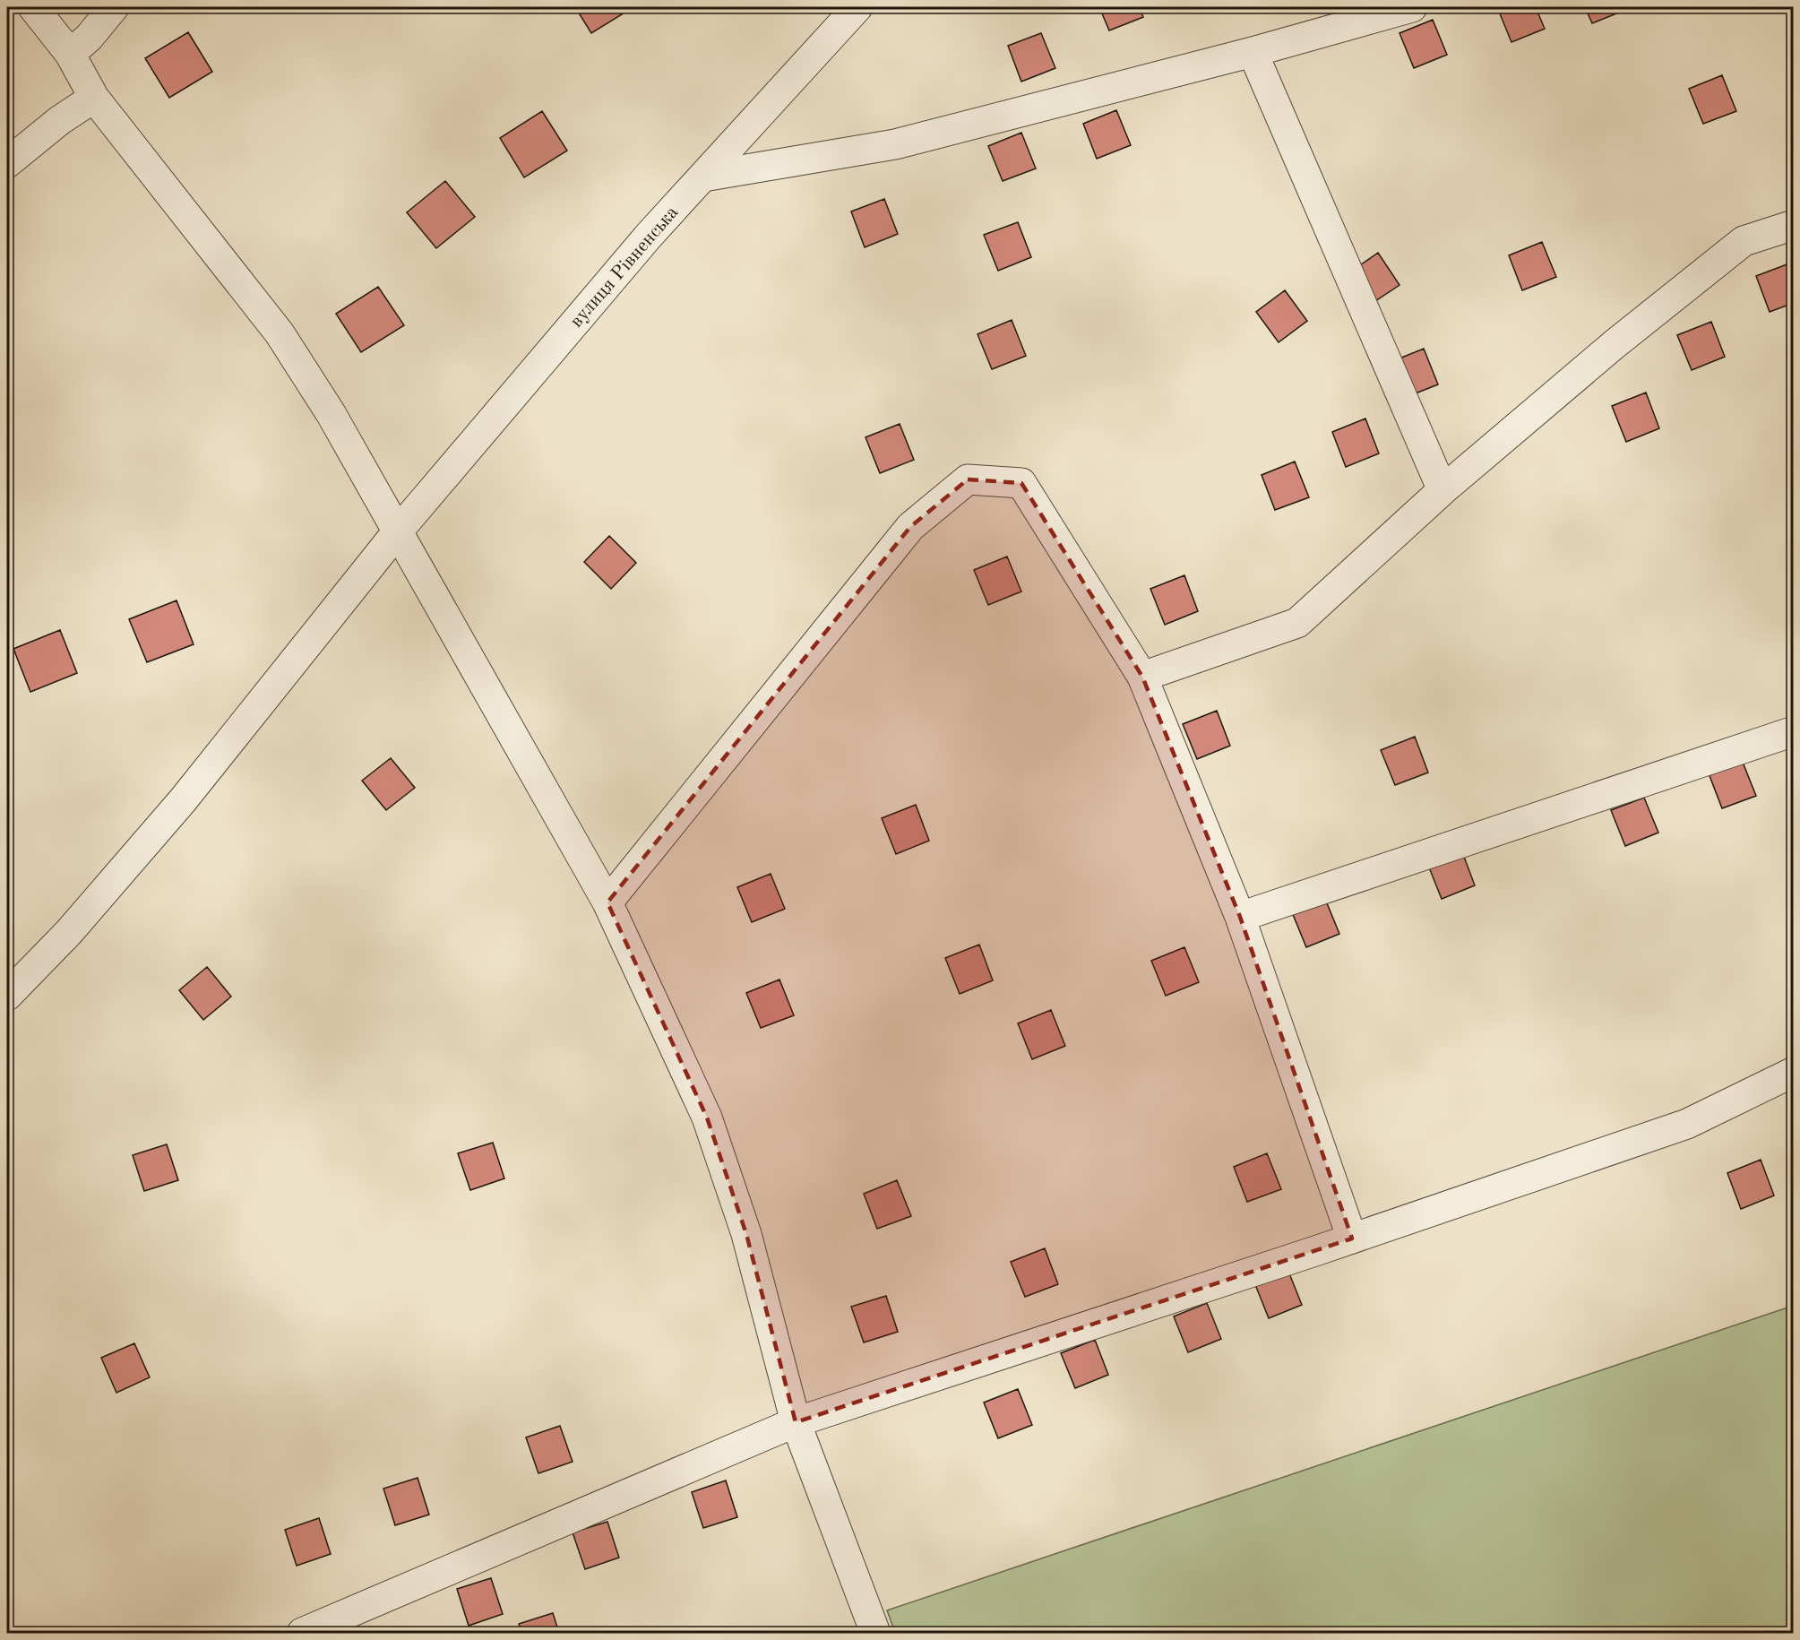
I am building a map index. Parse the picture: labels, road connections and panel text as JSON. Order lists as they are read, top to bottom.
{
  "streets": {
    "street": ["вулиця Рівненська"]
  }
}
